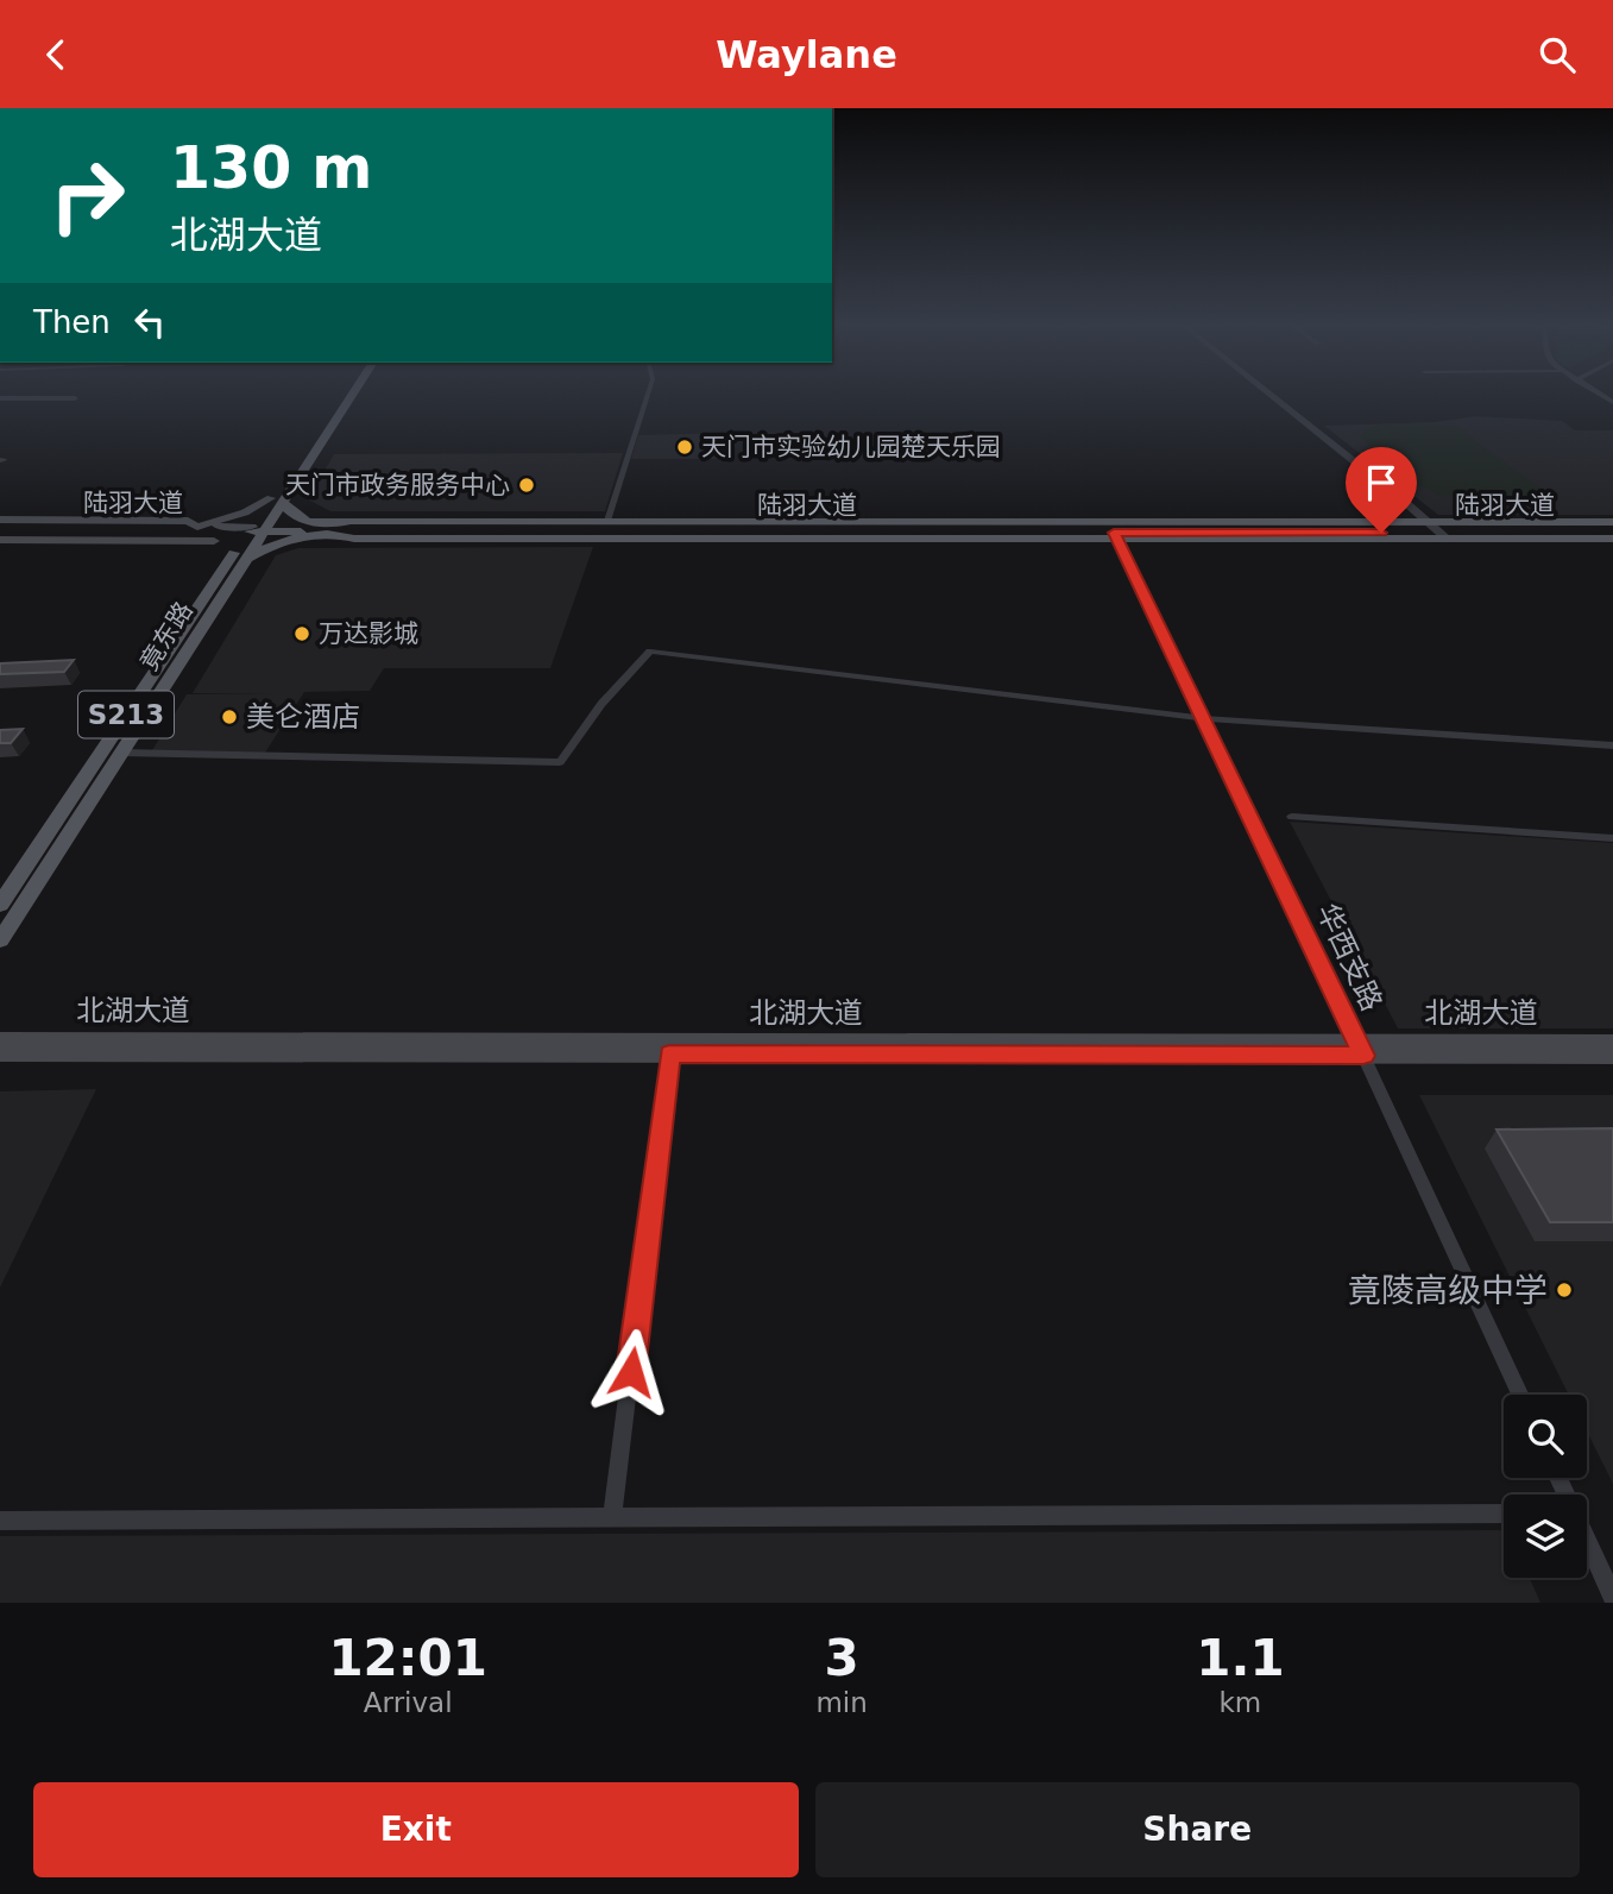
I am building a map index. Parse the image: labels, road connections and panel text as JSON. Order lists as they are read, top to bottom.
{
  "streets": {
    "main road": [
      "陆羽大道",
      "竟东路",
      "S213",
      "北湖大道"
    ],
    "street": ["华西支路"]
  },
  "crossings": [
    ["陆羽大道", "竟东路"],
    ["华西支路", "北湖大道"]
  ],
  "places": [
    "天门市实验幼儿园楚天乐园",
    "天门市政务服务中心",
    "万达影城",
    "美仑酒店",
    "竟陵高级中学"
  ],
  "page": {
    "header": "Waylane",
    "turn": ["130 m", "北湖大道"],
    "then": "Then",
    "eta": [
      "12:01",
      "Arrival",
      "3",
      "min",
      "1.1",
      "km"
    ],
    "buttons": ["Exit", "Share"]
  }
}
